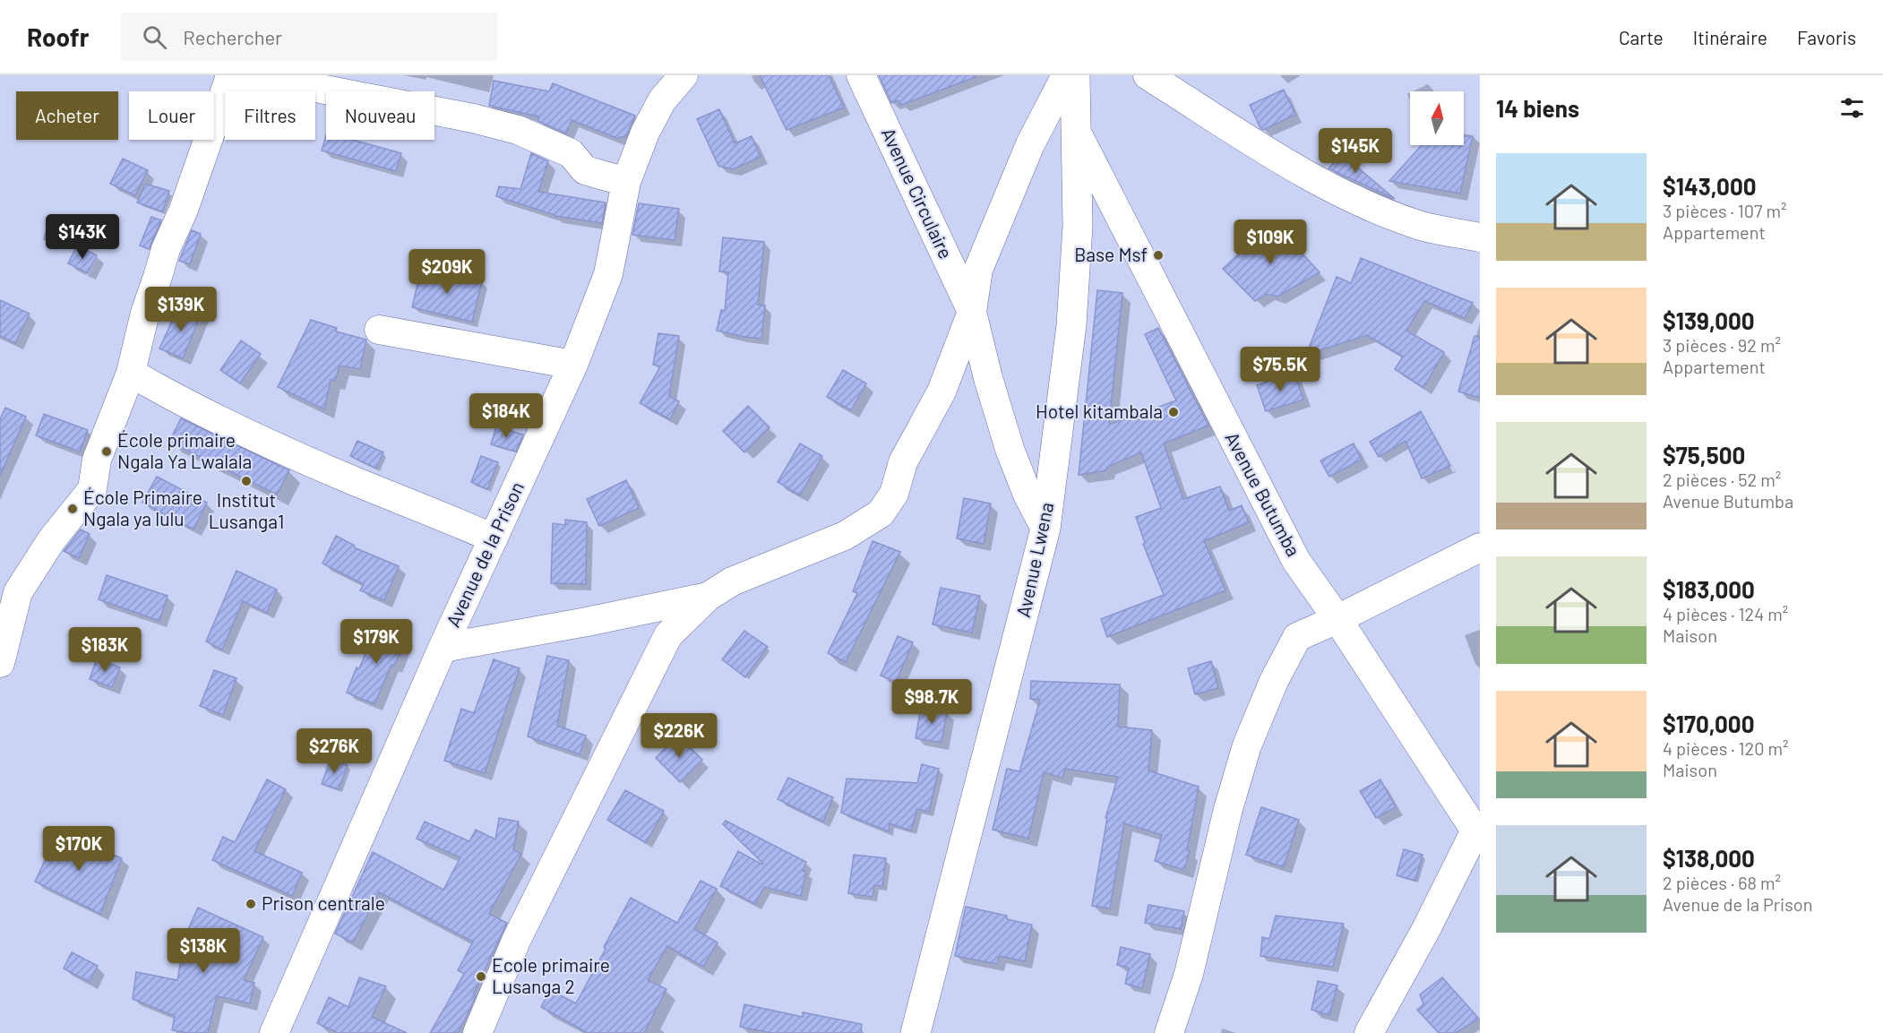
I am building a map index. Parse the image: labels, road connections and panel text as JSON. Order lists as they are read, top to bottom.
{
  "streets": {
    "main road": ["Avenue Lwena"],
    "street": ["Avenue Circulaire", "Avenue Butumba", "Avenue de la Prison"]
  },
  "crossings": [
    ["Avenue Butumba", "Avenue Lwena"]
  ],
  "places": [
    "Base Msf",
    "Hotel kitambala",
    "École primaire Ngala Ya Lwalala",
    "Institut Lusanga1",
    "École Primaire Ngala ya lulu",
    "Prison centrale",
    "Ecole primaire Lusanga 2"
  ],
  "north": "top",
  "page": {
    "header": "Roofr",
    "search": "Rechercher",
    "nav": ["Carte", "Itinéraire", "Favoris"],
    "heading": "14 biens",
    "chip": [
      "Acheter",
      "Louer",
      "Filtres",
      "Nouveau"
    ],
    "price": [
      "$145K",
      "$143K",
      "$109K",
      "$209K",
      "$139K",
      "$75.5K",
      "$184K",
      "$179K",
      "$183K",
      "$98.7K",
      "$226K",
      "$276K",
      "$170K",
      "$138K"
    ],
    "list": [
      {
        "name": "$143,000",
        "note": "3 pièces · 107 m² · Appartement"
      },
      {
        "name": "$139,000",
        "note": "3 pièces · 92 m² · Appartement"
      },
      {
        "name": "$75,500",
        "note": "2 pièces · 52 m² · Avenue Butumba"
      },
      {
        "name": "$183,000",
        "note": "4 pièces · 124 m² · Maison"
      },
      {
        "name": "$170,000",
        "note": "4 pièces · 120 m² · Maison"
      },
      {
        "name": "$138,000",
        "note": "2 pièces · 68 m² · Avenue de la Prison"
      }
    ]
  }
}
